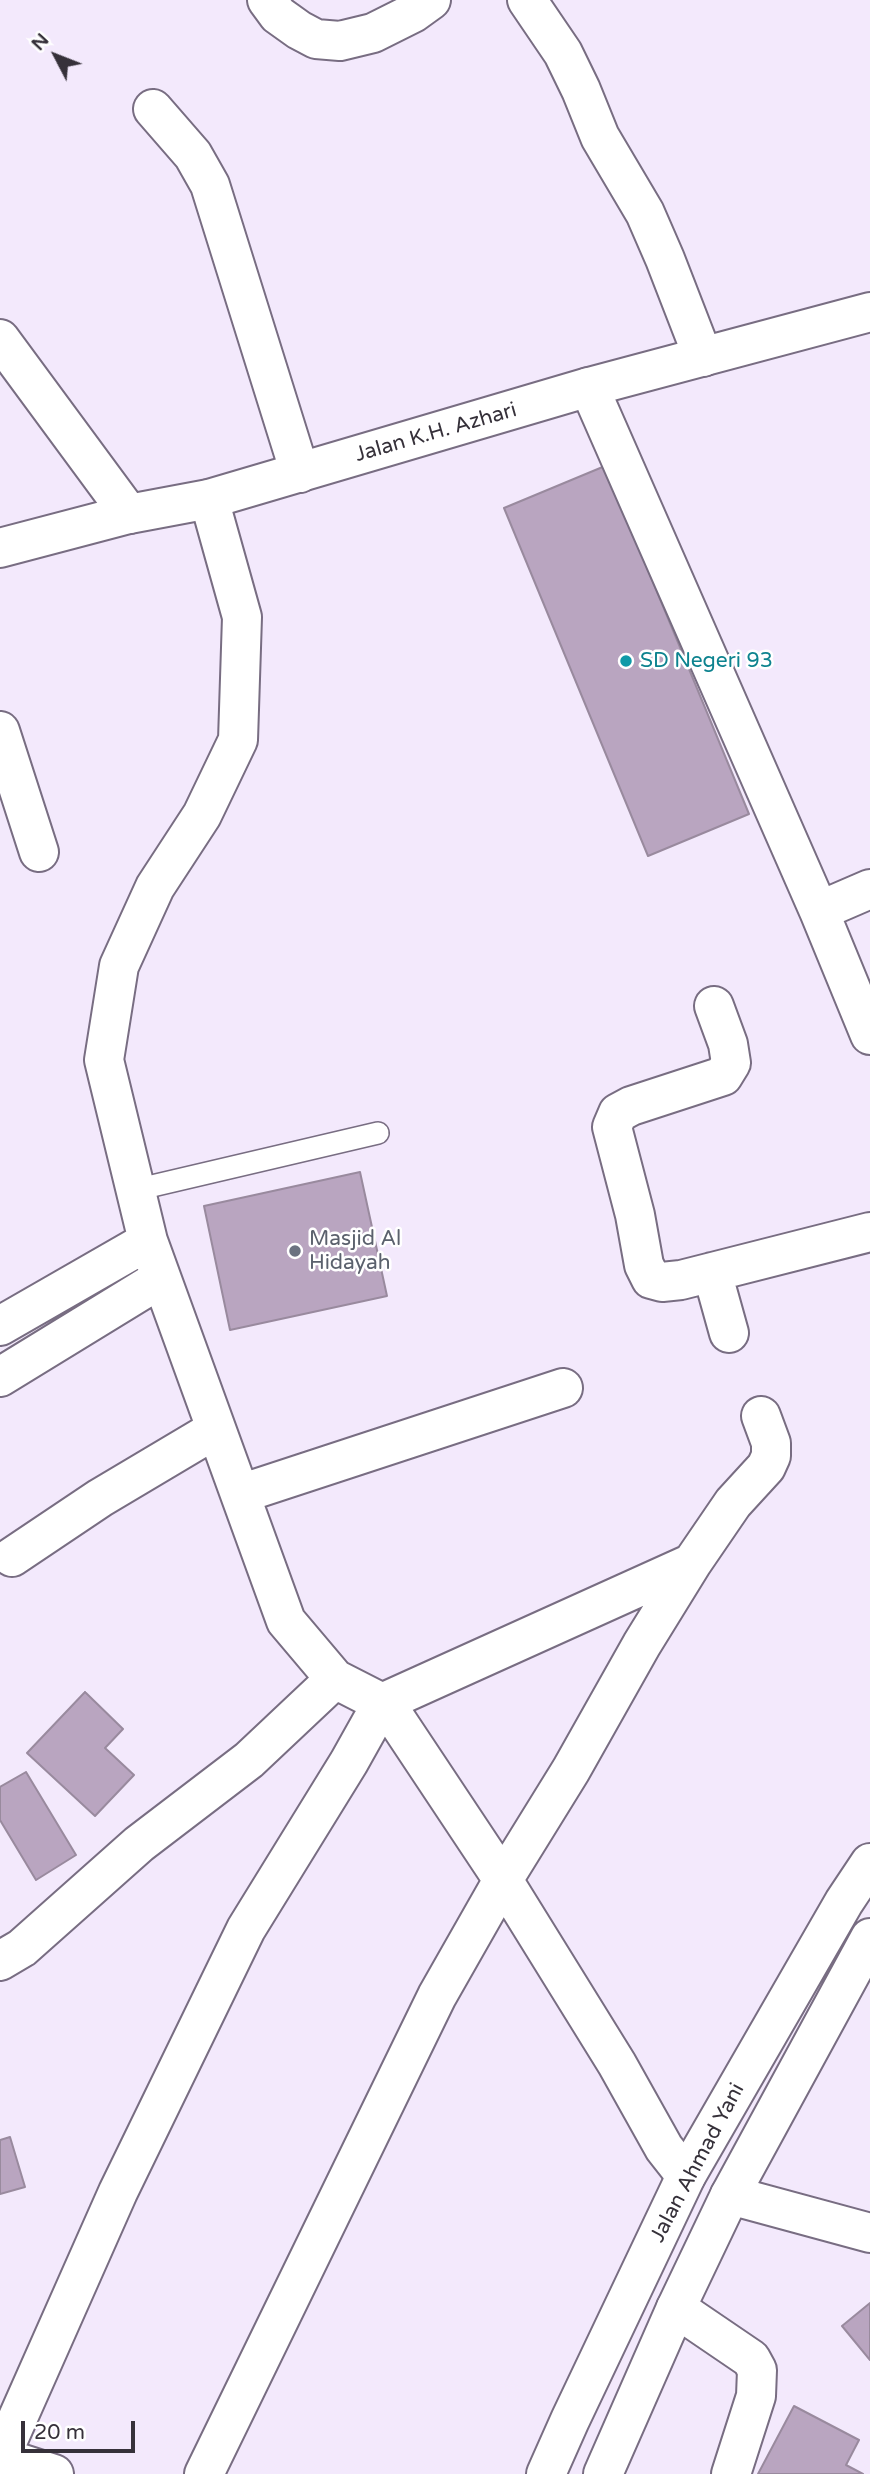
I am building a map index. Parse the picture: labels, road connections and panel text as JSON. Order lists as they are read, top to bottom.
{
  "streets": {
    "main road": ["Jalan K.H. Azhari", "Jalan Ahmad Yani"]
  },
  "places": ["SD Negeri 93", "Masjid Al Hidayah"],
  "scale_bar": "20 m",
  "north": "top left"
}
